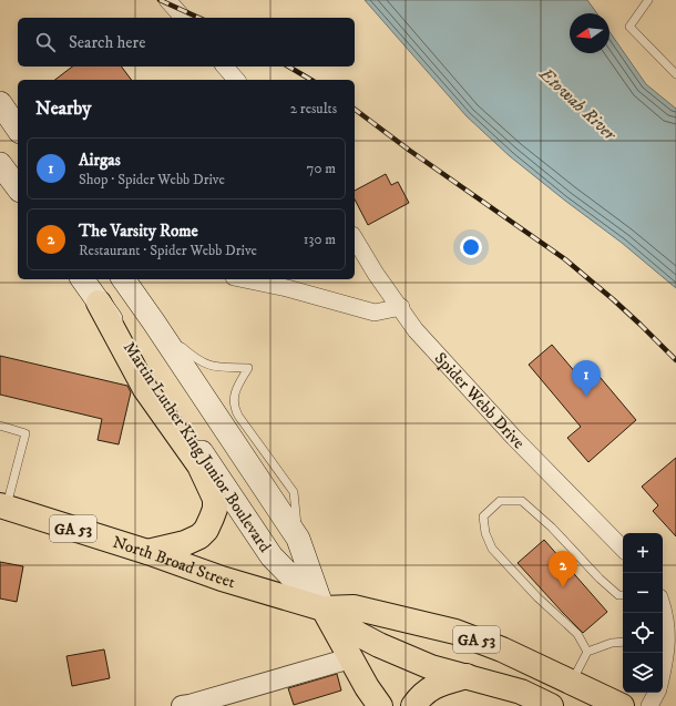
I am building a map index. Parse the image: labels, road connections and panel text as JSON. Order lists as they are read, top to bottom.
{
  "streets": {
    "main road": ["Martin Luther King Junior Boulevard", "GA 53", "North Broad Street"],
    "street": ["Spider Webb Drive"]
  },
  "crossings": [
    ["Martin Luther King Junior Boulevard", "GA 53"],
    ["Martin Luther King Junior Boulevard", "North Broad Street"],
    ["GA 53", "North Broad Street"]
  ],
  "water": ["Etowah River"],
  "north": "left",
  "page": {
    "search": "Search here",
    "heading": ["Nearby", "2 results"],
    "list": [
      {
        "mark": "1",
        "name": "Airgas",
        "note": "Shop · Spider Webb Drive",
        "value": "70 m"
      },
      {
        "mark": "2",
        "name": "The Varsity Rome",
        "note": "Restaurant · Spider Webb Drive",
        "value": "130 m"
      }
    ],
    "pins": ["1", "2"],
    "map_buttons": ["+", "−"]
  }
}
